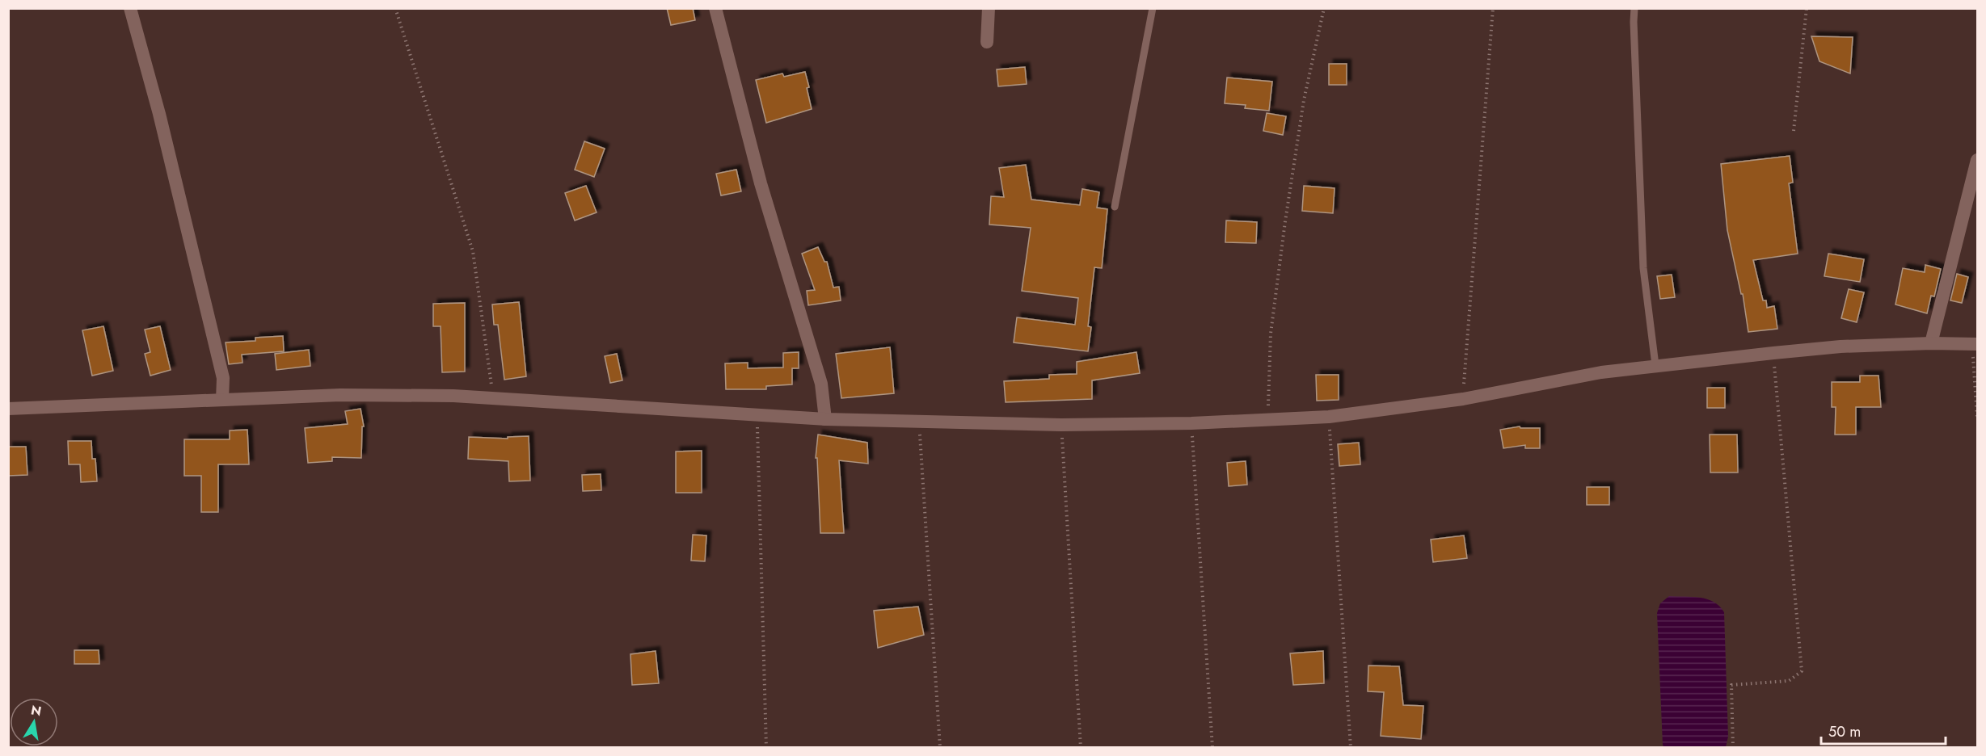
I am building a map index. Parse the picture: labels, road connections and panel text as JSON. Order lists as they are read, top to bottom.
{
  "scale_bar": "50 m",
  "north": "top"
}
